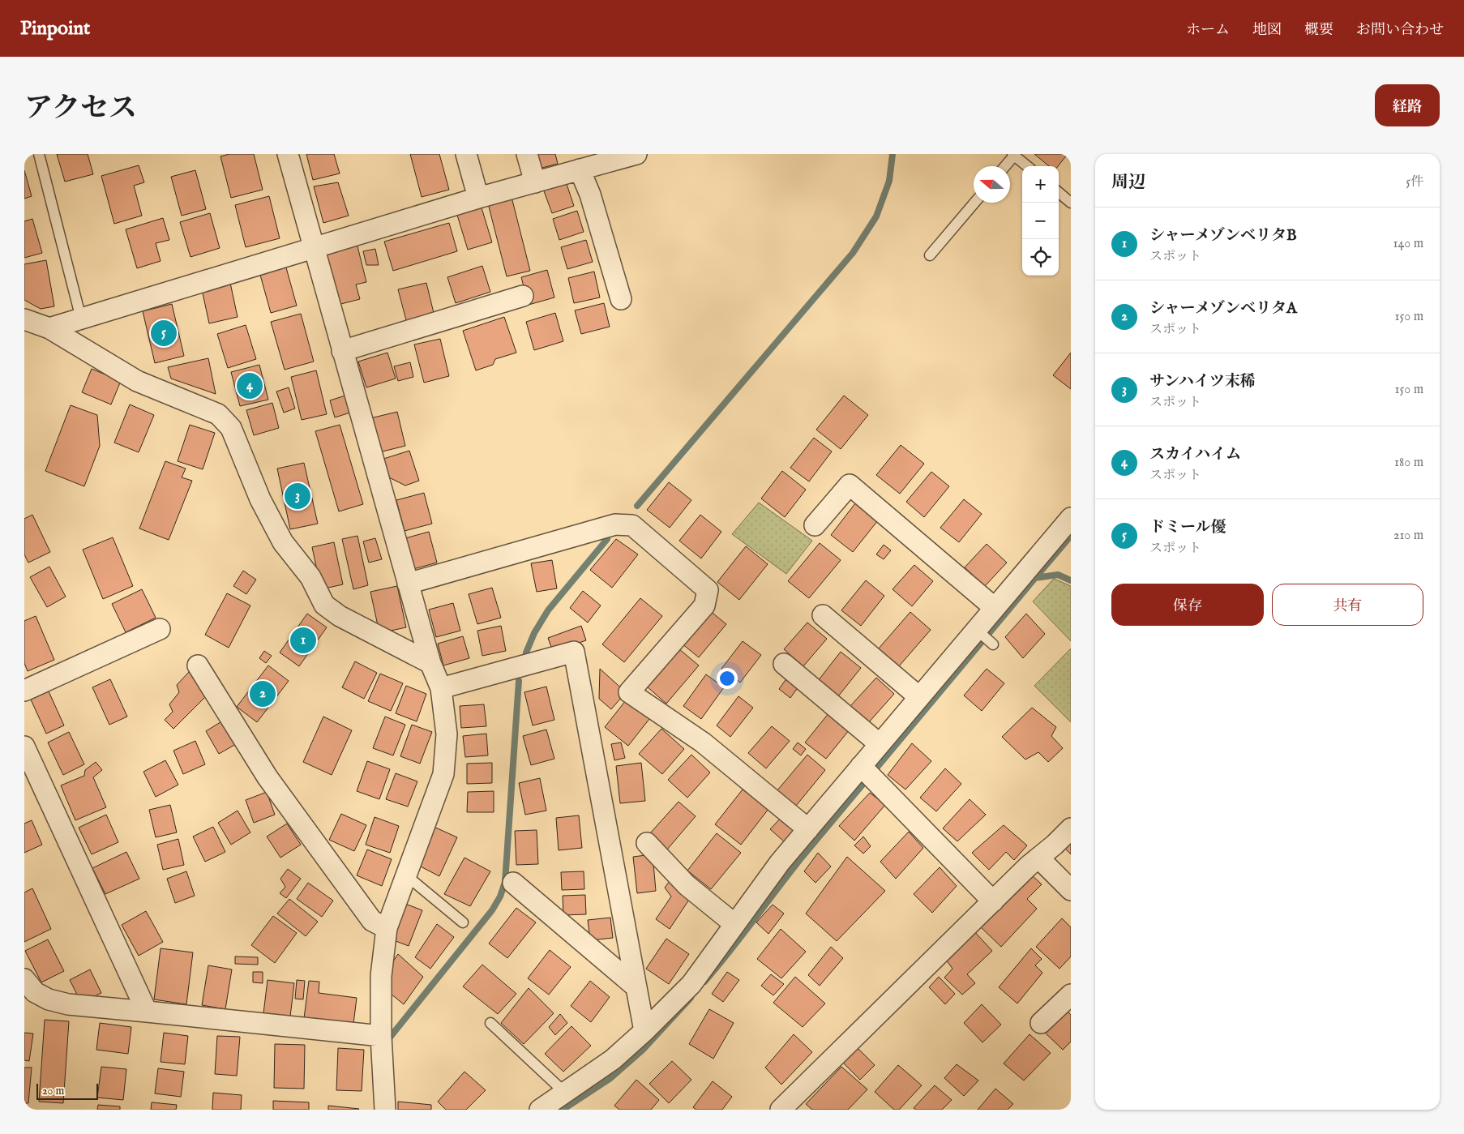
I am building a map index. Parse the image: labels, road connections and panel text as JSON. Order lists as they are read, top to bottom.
{
  "scale_bar": "20 m",
  "north": "left",
  "page": {
    "header": "Pinpoint",
    "nav": [
      "ホーム",
      "地図",
      "概要",
      "お問い合わせ"
    ],
    "title": "アクセス",
    "buttons": [
      "経路",
      ["保存", "共有"]
    ],
    "heading": ["周辺", "5件"],
    "map_buttons": ["+", "−"],
    "list": [
      {
        "mark": "1",
        "name": "シャーメゾンベリタB",
        "note": "スポット",
        "value": "140 m"
      },
      {
        "mark": "2",
        "name": "シャーメゾンベリタA",
        "note": "スポット",
        "value": "150 m"
      },
      {
        "mark": "3",
        "name": "サンハイツ末稀",
        "note": "スポット",
        "value": "150 m"
      },
      {
        "mark": "4",
        "name": "スカイハイム",
        "note": "スポット",
        "value": "180 m"
      },
      {
        "mark": "5",
        "name": "ドミール優",
        "note": "スポット",
        "value": "210 m"
      }
    ],
    "pins": [
      "5",
      "4",
      "3",
      "1",
      "2"
    ],
    "scale": "20 m"
  }
}
